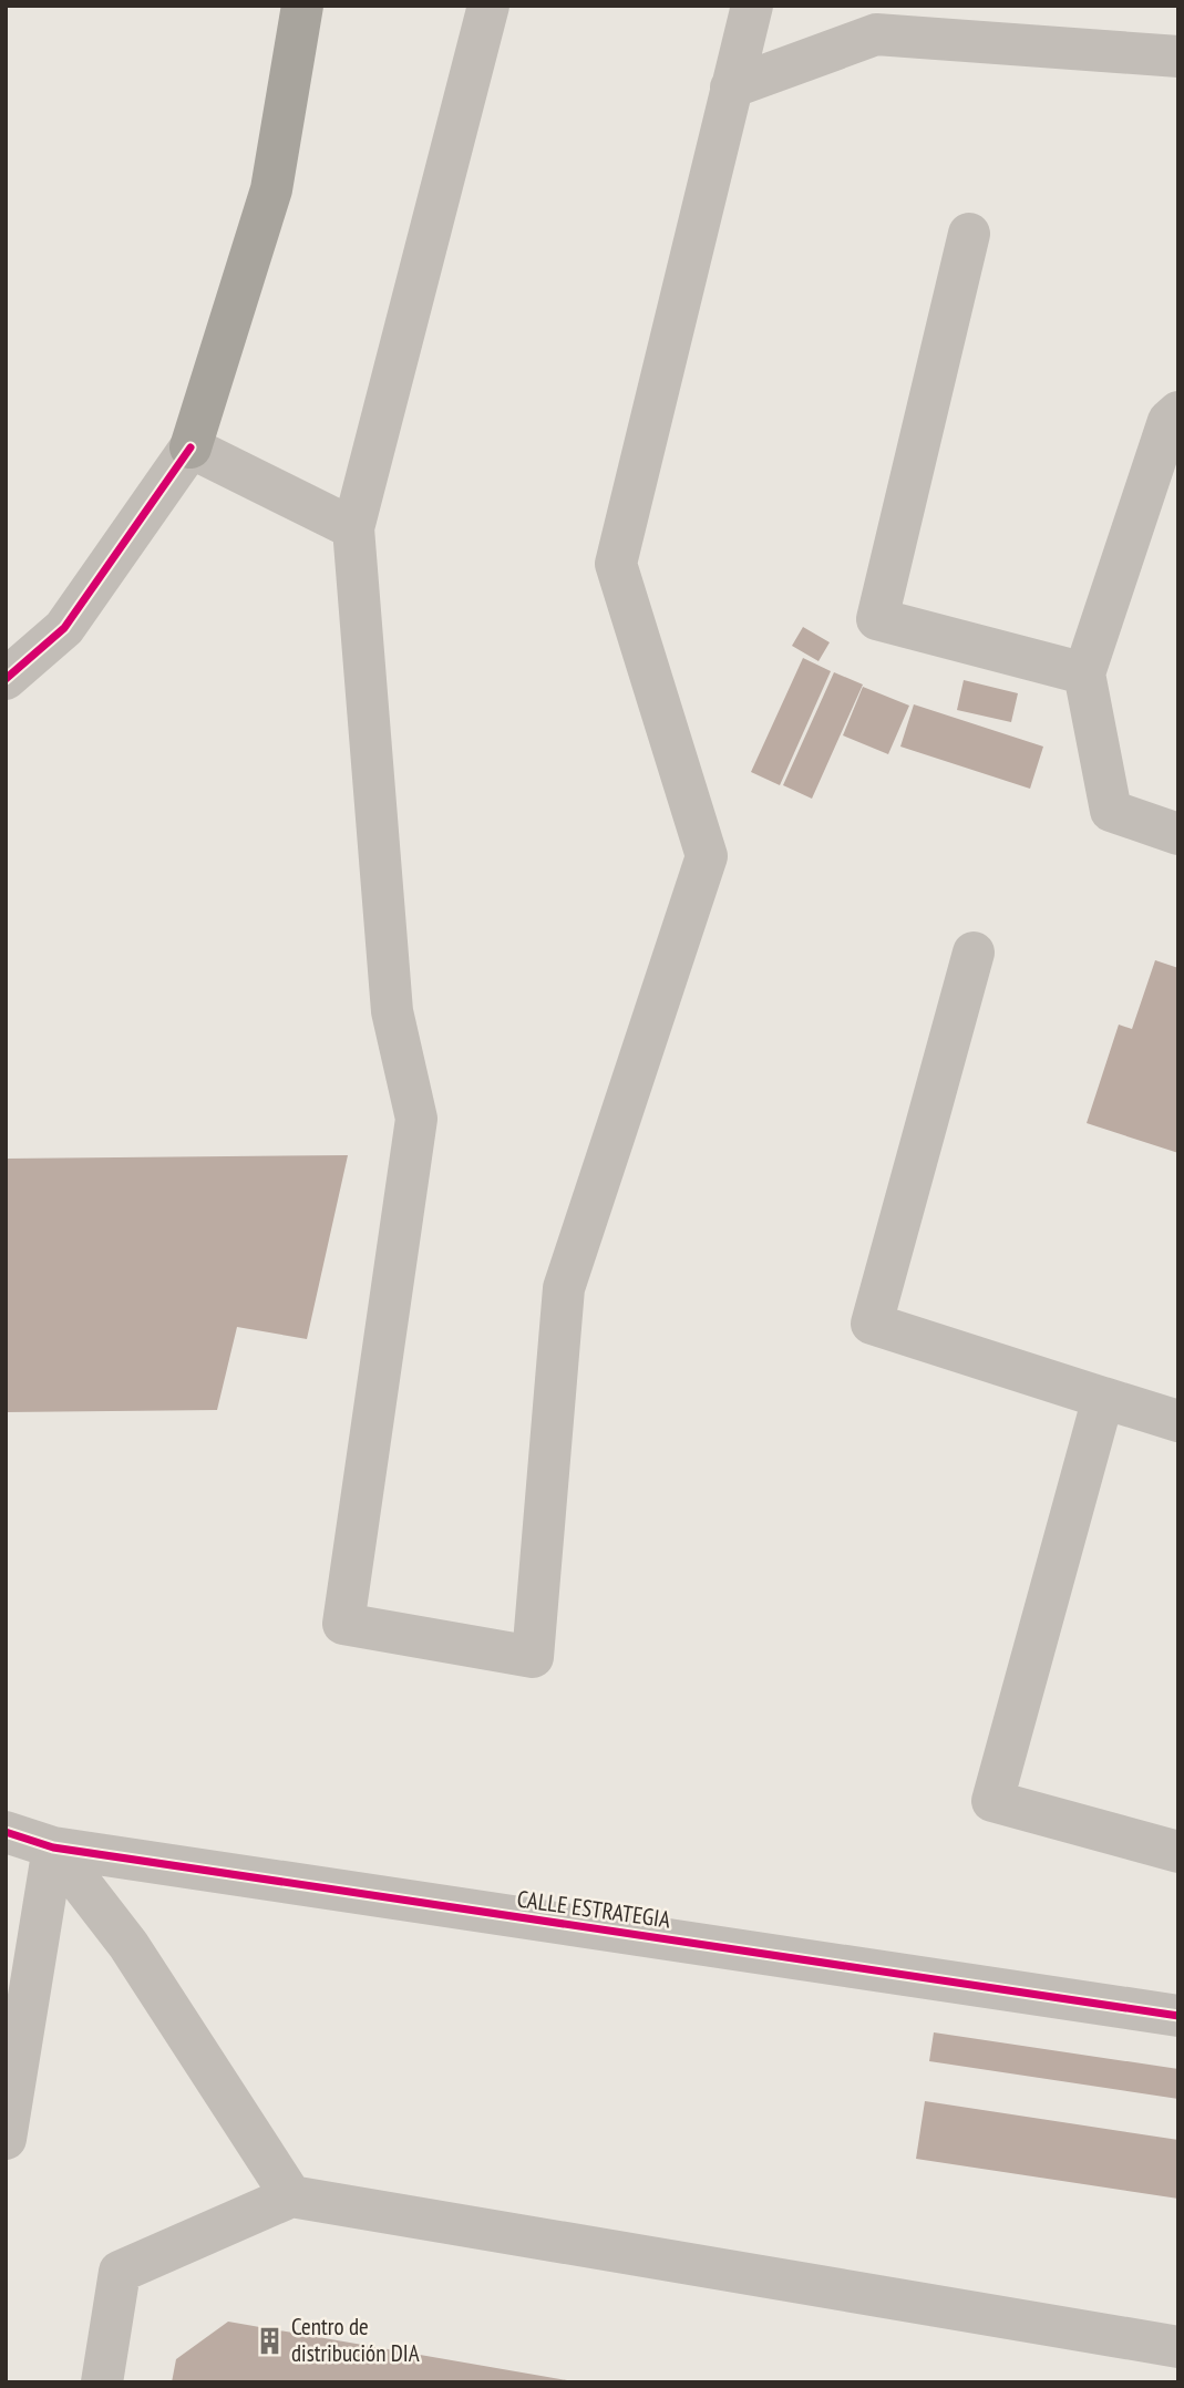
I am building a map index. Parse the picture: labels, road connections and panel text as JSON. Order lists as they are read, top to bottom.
{
  "streets": {
    "street": ["CALLE ESTRATEGIA"]
  },
  "places": {
    "building": ["Centro de distribución DIA"]
  }
}
